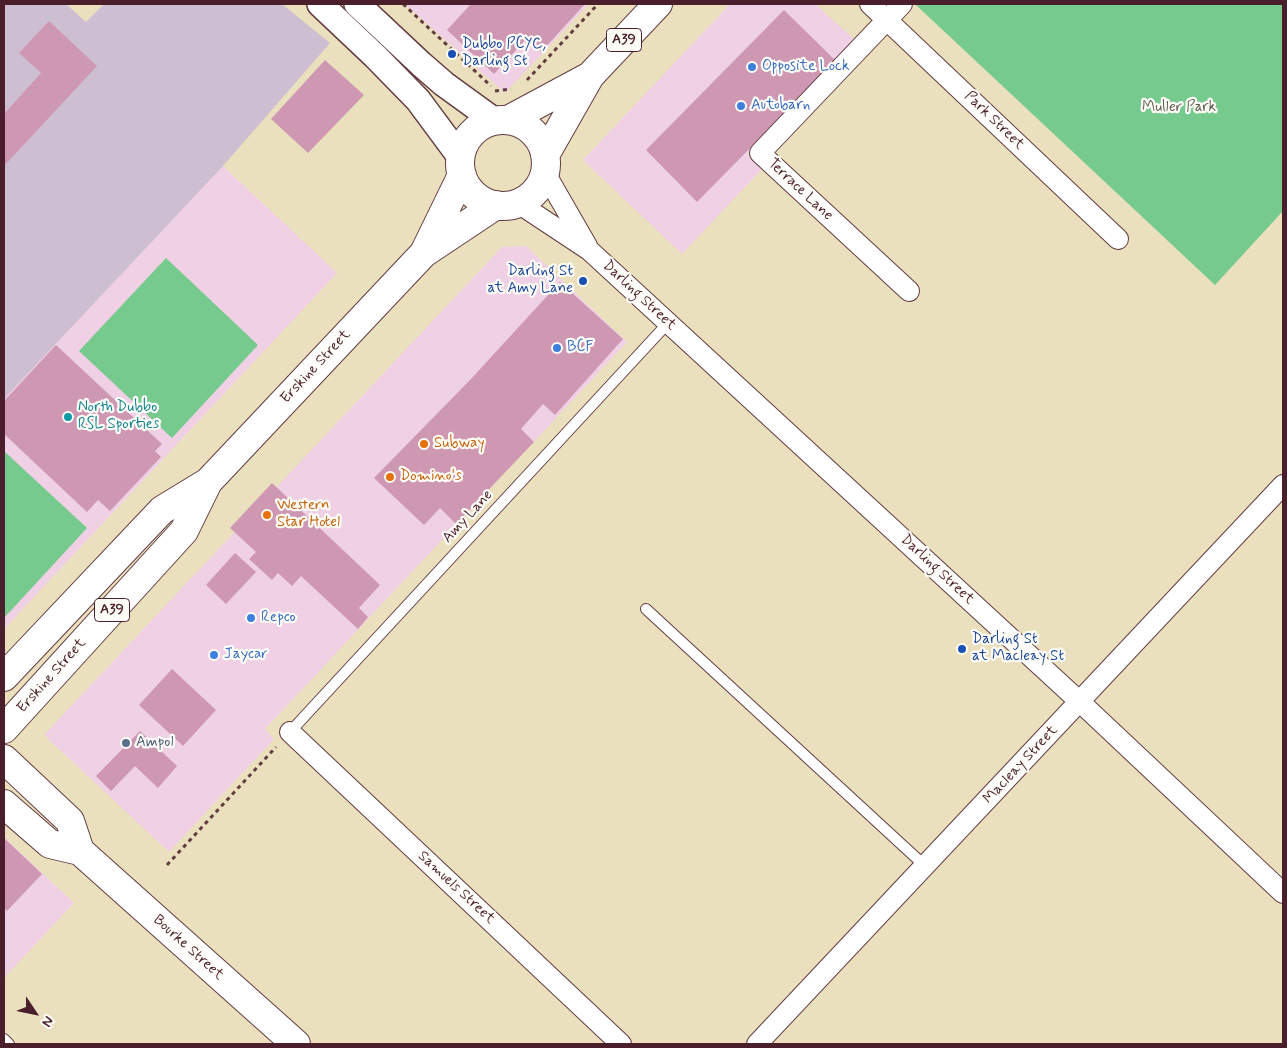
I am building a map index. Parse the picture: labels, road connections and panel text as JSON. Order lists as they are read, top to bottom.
{
  "streets": {
    "highway": ["A39", "Erskine Street", "Bourke Street"],
    "street": [
      "Park Street",
      "Terrace Lane",
      "Darling Street",
      "Macleay Street",
      "Samuels Street"
    ],
    "lane": ["Amy Lane"]
  },
  "crossings": [
    ["A39", "Darling Street"],
    ["A39", "Erskine Street"],
    ["Park Street", "Terrace Lane"],
    ["Darling Street", "Erskine Street"],
    ["Darling Street", "Amy Lane"],
    ["Darling Street", "Macleay Street"],
    ["Amy Lane", "Samuels Street"]
  ],
  "parks": ["Muller Park"],
  "places": [
    "Dubbo PCYC, Darling St",
    "Opposite Lock",
    "Autobarn",
    "Darling St at Amy Lane",
    "BCF",
    "North Dubbo RSL Sporties",
    "Subway",
    "Domino's",
    "Western Star Hotel",
    "Repco",
    "Darling St at Macleay St",
    "Jaycar",
    "Ampol"
  ],
  "north": "bottom right"
}
